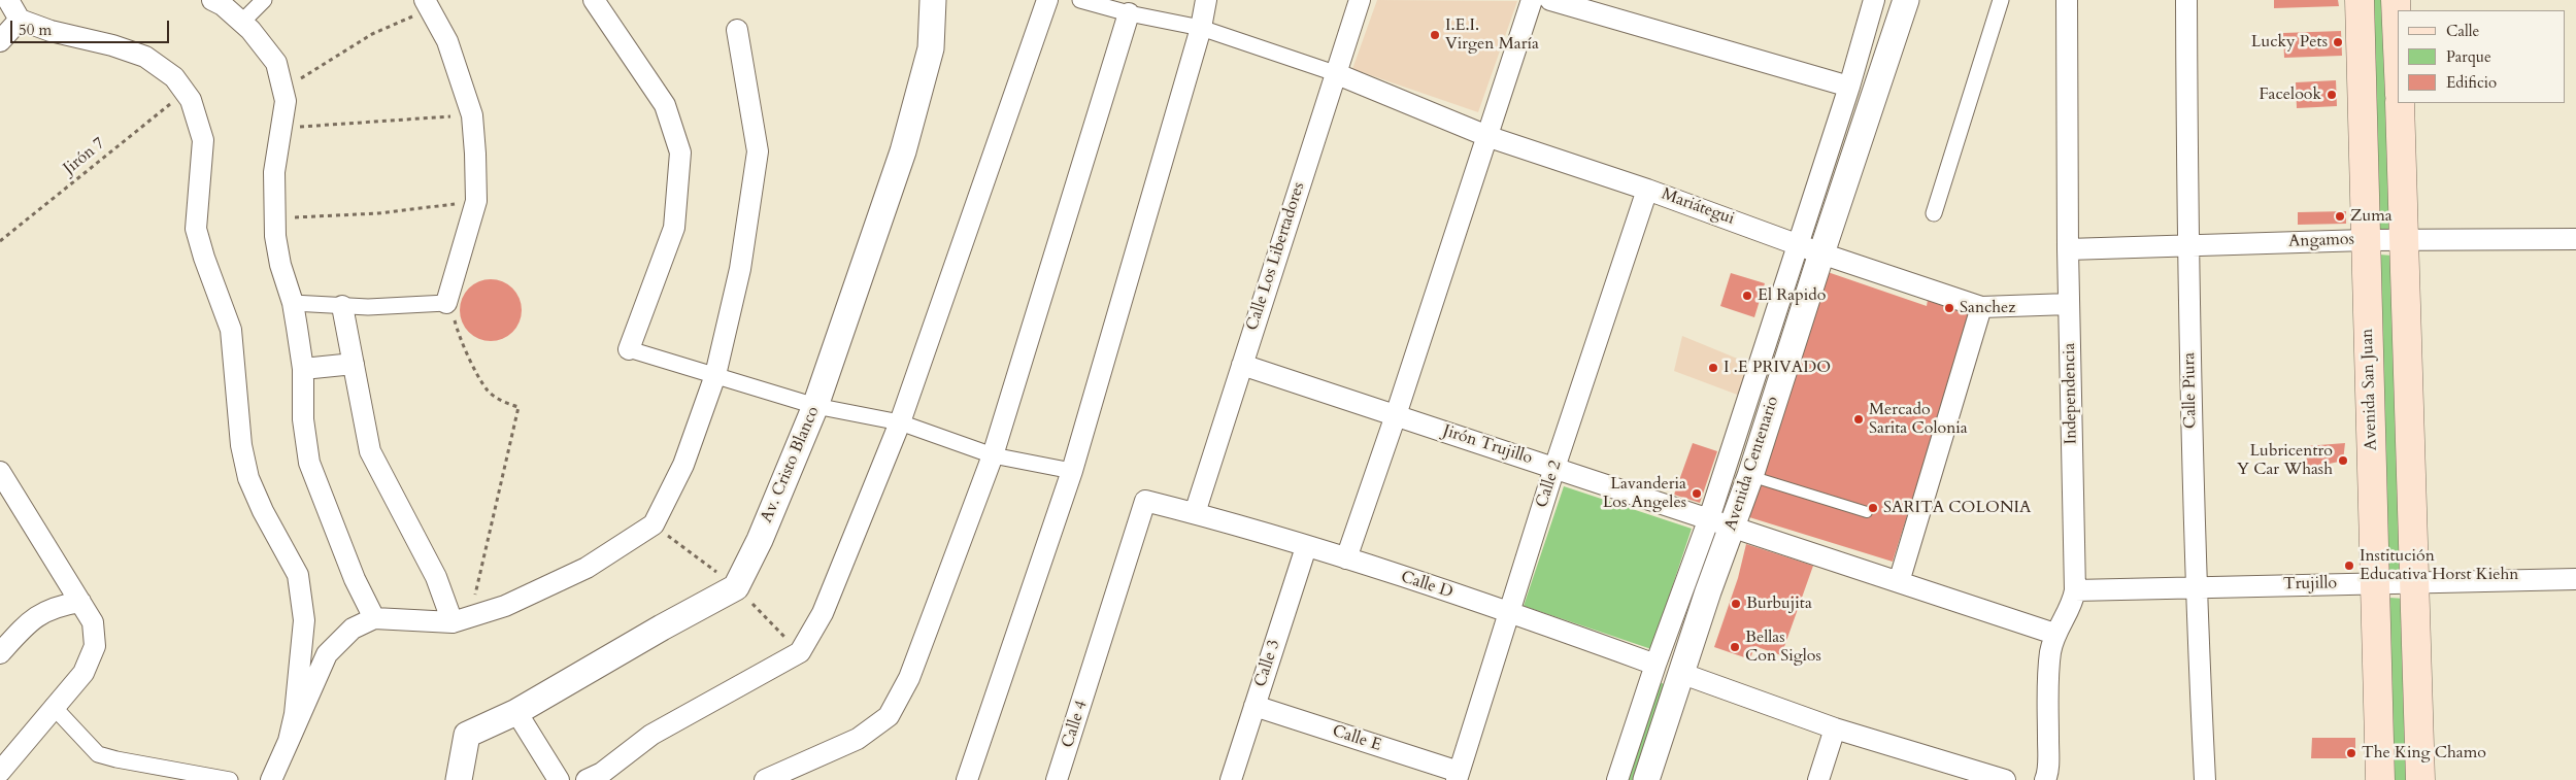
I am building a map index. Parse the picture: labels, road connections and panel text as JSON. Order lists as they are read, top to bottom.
{
  "streets": {
    "main road": ["Avenida San Juan"],
    "street": [
      "Mariátegui",
      "Angamos",
      "Calle Los Libertadores",
      "Calle Piura",
      "Independencia",
      "Jirón Trujillo",
      "Avenida Centenario",
      "Av. Cristo Blanco",
      "Calle 2",
      "Trujillo",
      "Calle D",
      "Calle 3",
      "Calle 4",
      "Calle E"
    ],
    "path": ["Jirón 7"]
  },
  "crossings": [
    ["Mariátegui", "Calle Los Libertadores"],
    ["Mariátegui", "Independencia"],
    ["Mariátegui", "Avenida Centenario"],
    ["Mariátegui", "Calle 2"],
    ["Angamos", "Avenida San Juan"],
    ["Angamos", "Calle Piura"],
    ["Angamos", "Independencia"],
    ["Calle Los Libertadores", "Jirón Trujillo"],
    ["Calle Los Libertadores", "Calle D"],
    ["Calle Los Libertadores", "Calle 4"],
    ["Avenida San Juan", "Trujillo"],
    ["Calle Piura", "Trujillo"],
    ["Independencia", "Jirón Trujillo"],
    ["Independencia", "Trujillo"],
    ["Jirón Trujillo", "Avenida Centenario"],
    ["Jirón Trujillo", "Calle 2"],
    ["Avenida Centenario", "Calle D"],
    ["Calle 2", "Calle D"],
    ["Calle 2", "Calle E"],
    ["Calle D", "Calle 3"],
    ["Calle D", "Calle 4"],
    ["Calle 3", "Calle E"]
  ],
  "places": [
    "I.E.I. Virgen María",
    "Lucky Pets",
    "Facelook",
    "Zuma",
    "El Rapido",
    "Sanchez",
    "I .E PRIVADO",
    "Mercado Sarita Colonia",
    "Lubricentro Y Car Whash",
    "Lavanderia Los Angeles",
    "SARITA COLONIA",
    "Institución Educativa Horst Kiehn",
    "Burbujita",
    "Bellas Con Siglos",
    "The King Chamo"
  ],
  "legend": ["Calle", "Parque", "Edificio"],
  "scale_bar": "50 m"
}
